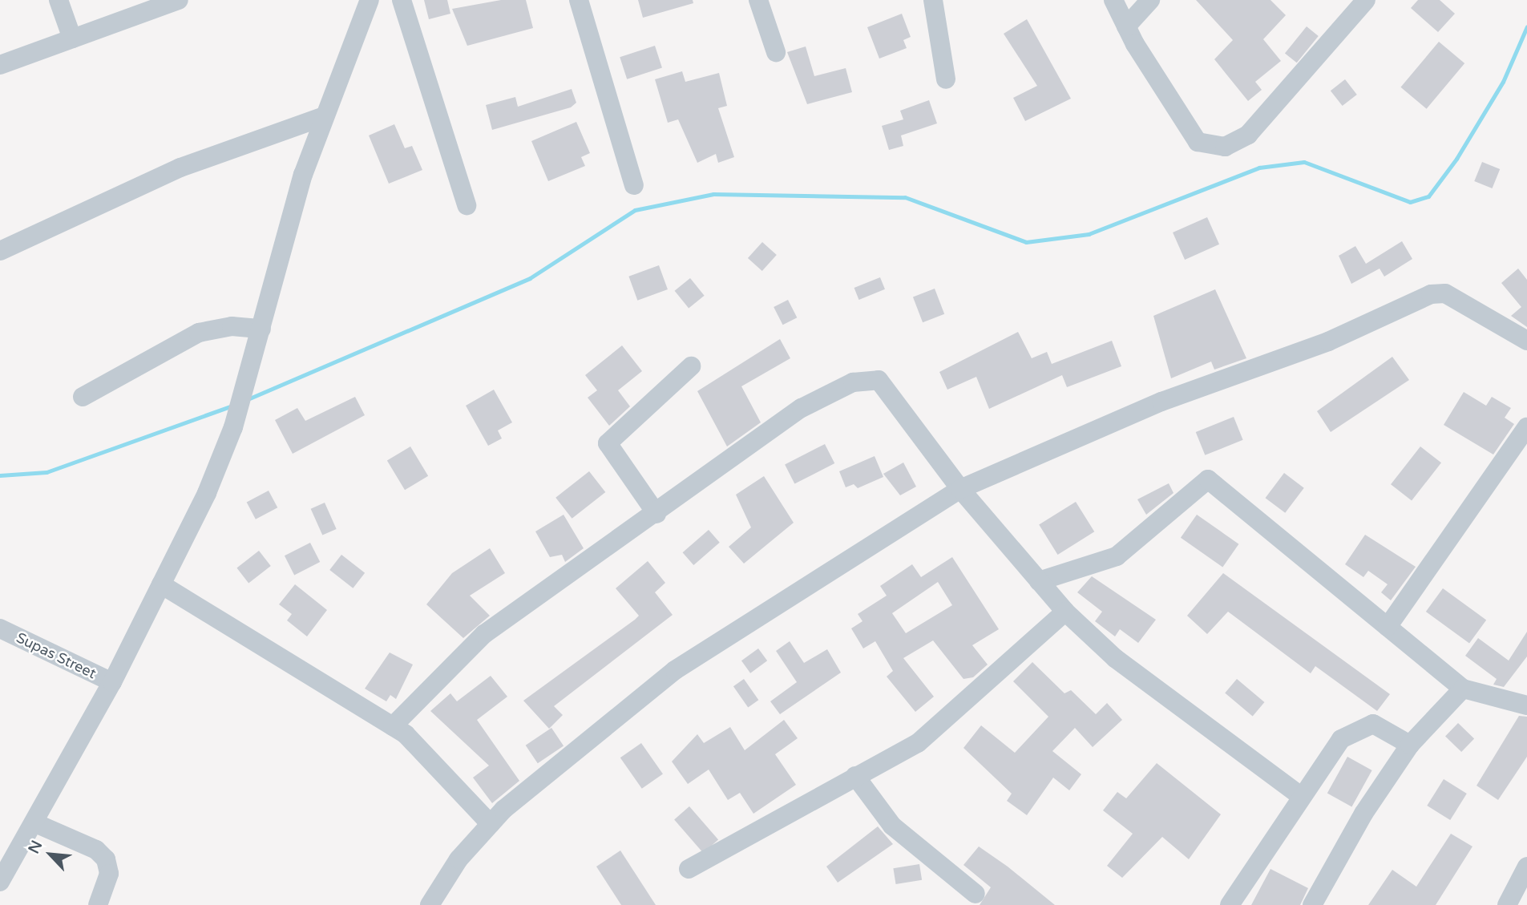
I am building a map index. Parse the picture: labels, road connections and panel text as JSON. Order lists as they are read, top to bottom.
{
  "streets": {
    "street": ["Supas Street"]
  },
  "north": "top left"
}
